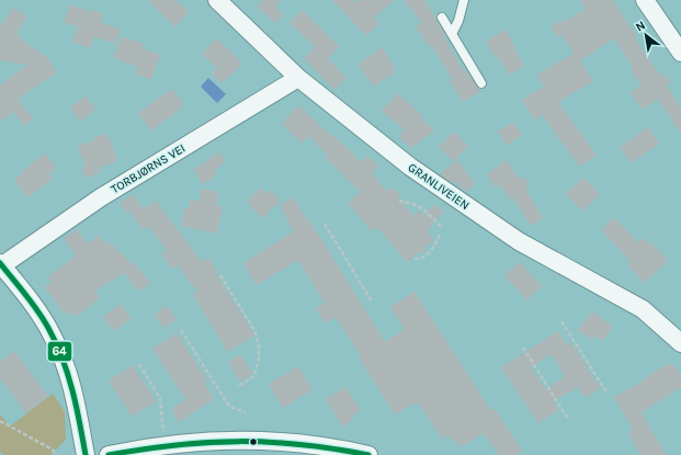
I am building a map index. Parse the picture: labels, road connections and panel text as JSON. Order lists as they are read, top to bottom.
{
  "streets": {
    "street": ["TORBJØRNS VEI", "GRANLIVEIEN"]
  },
  "crossings": [
    ["TORBJØRNS VEI", "GRANLIVEIEN"]
  ],
  "lines": ["transit line 64"],
  "north": "top left"
}
